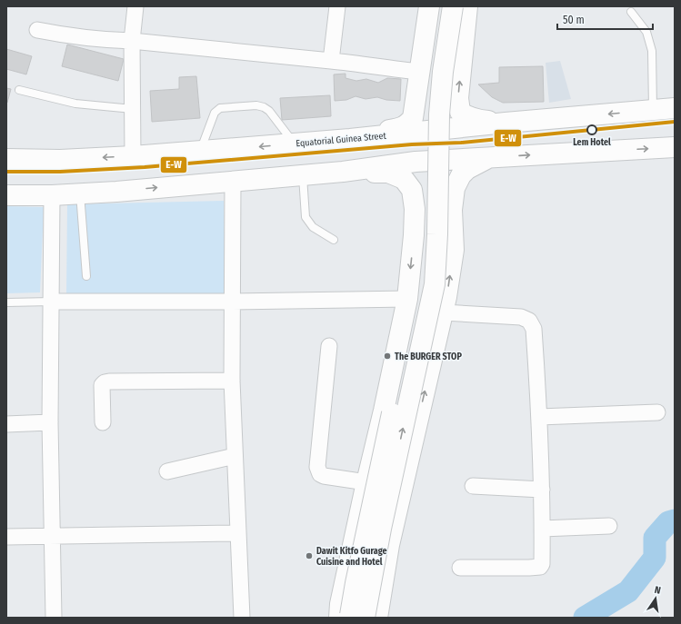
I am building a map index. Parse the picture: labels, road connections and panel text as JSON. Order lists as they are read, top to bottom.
{
  "streets": {
    "main road": ["Equatorial Guinea Street"]
  },
  "places": ["Lem Hotel", "The BURGER STOP", "Dawit Kitfo Gurage Cuisine and Hotel"],
  "lines": ["transit line E-W"],
  "scale_bar": "50 m",
  "north": "top"
}
